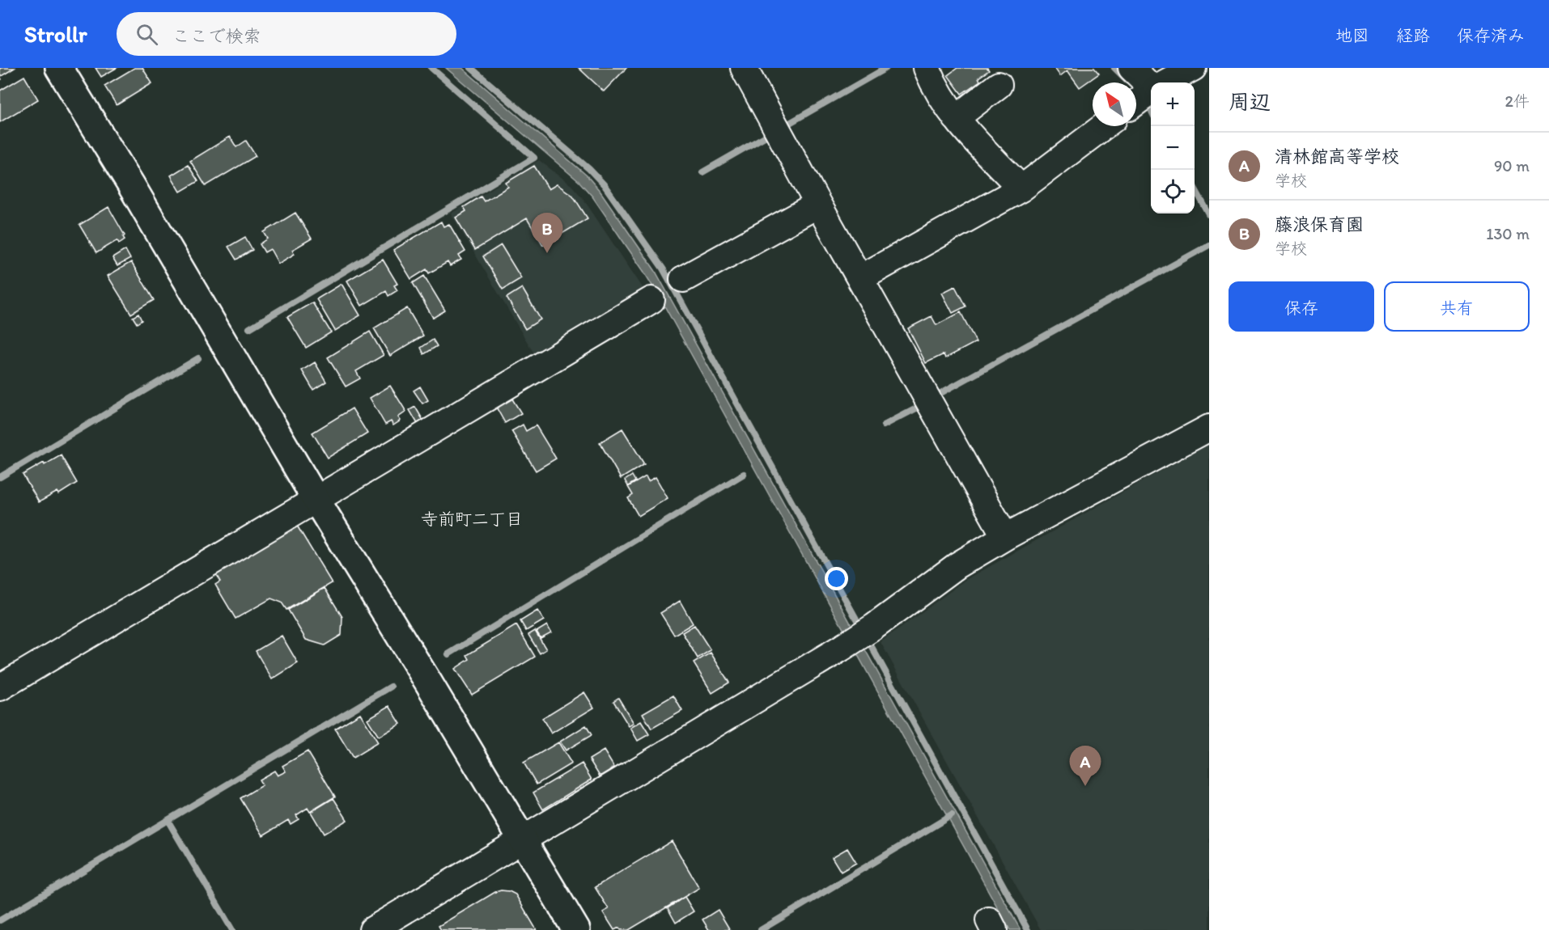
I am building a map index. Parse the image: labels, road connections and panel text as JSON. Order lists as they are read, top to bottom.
{
  "districts": ["寺前町二丁目"],
  "north": "top left",
  "page": {
    "header": "Strollr",
    "search": "ここで検索",
    "nav": ["地図", "経路", "保存済み"],
    "heading": ["周辺", "2件"],
    "map_buttons": ["+", "−"],
    "list": [
      {
        "mark": "A",
        "name": "清林館高等学校",
        "note": "学校",
        "value": "90 m"
      },
      {
        "mark": "B",
        "name": "藤浪保育園",
        "note": "学校",
        "value": "130 m"
      }
    ],
    "pins": ["B", "A"],
    "buttons": ["保存", "共有"]
  }
}
